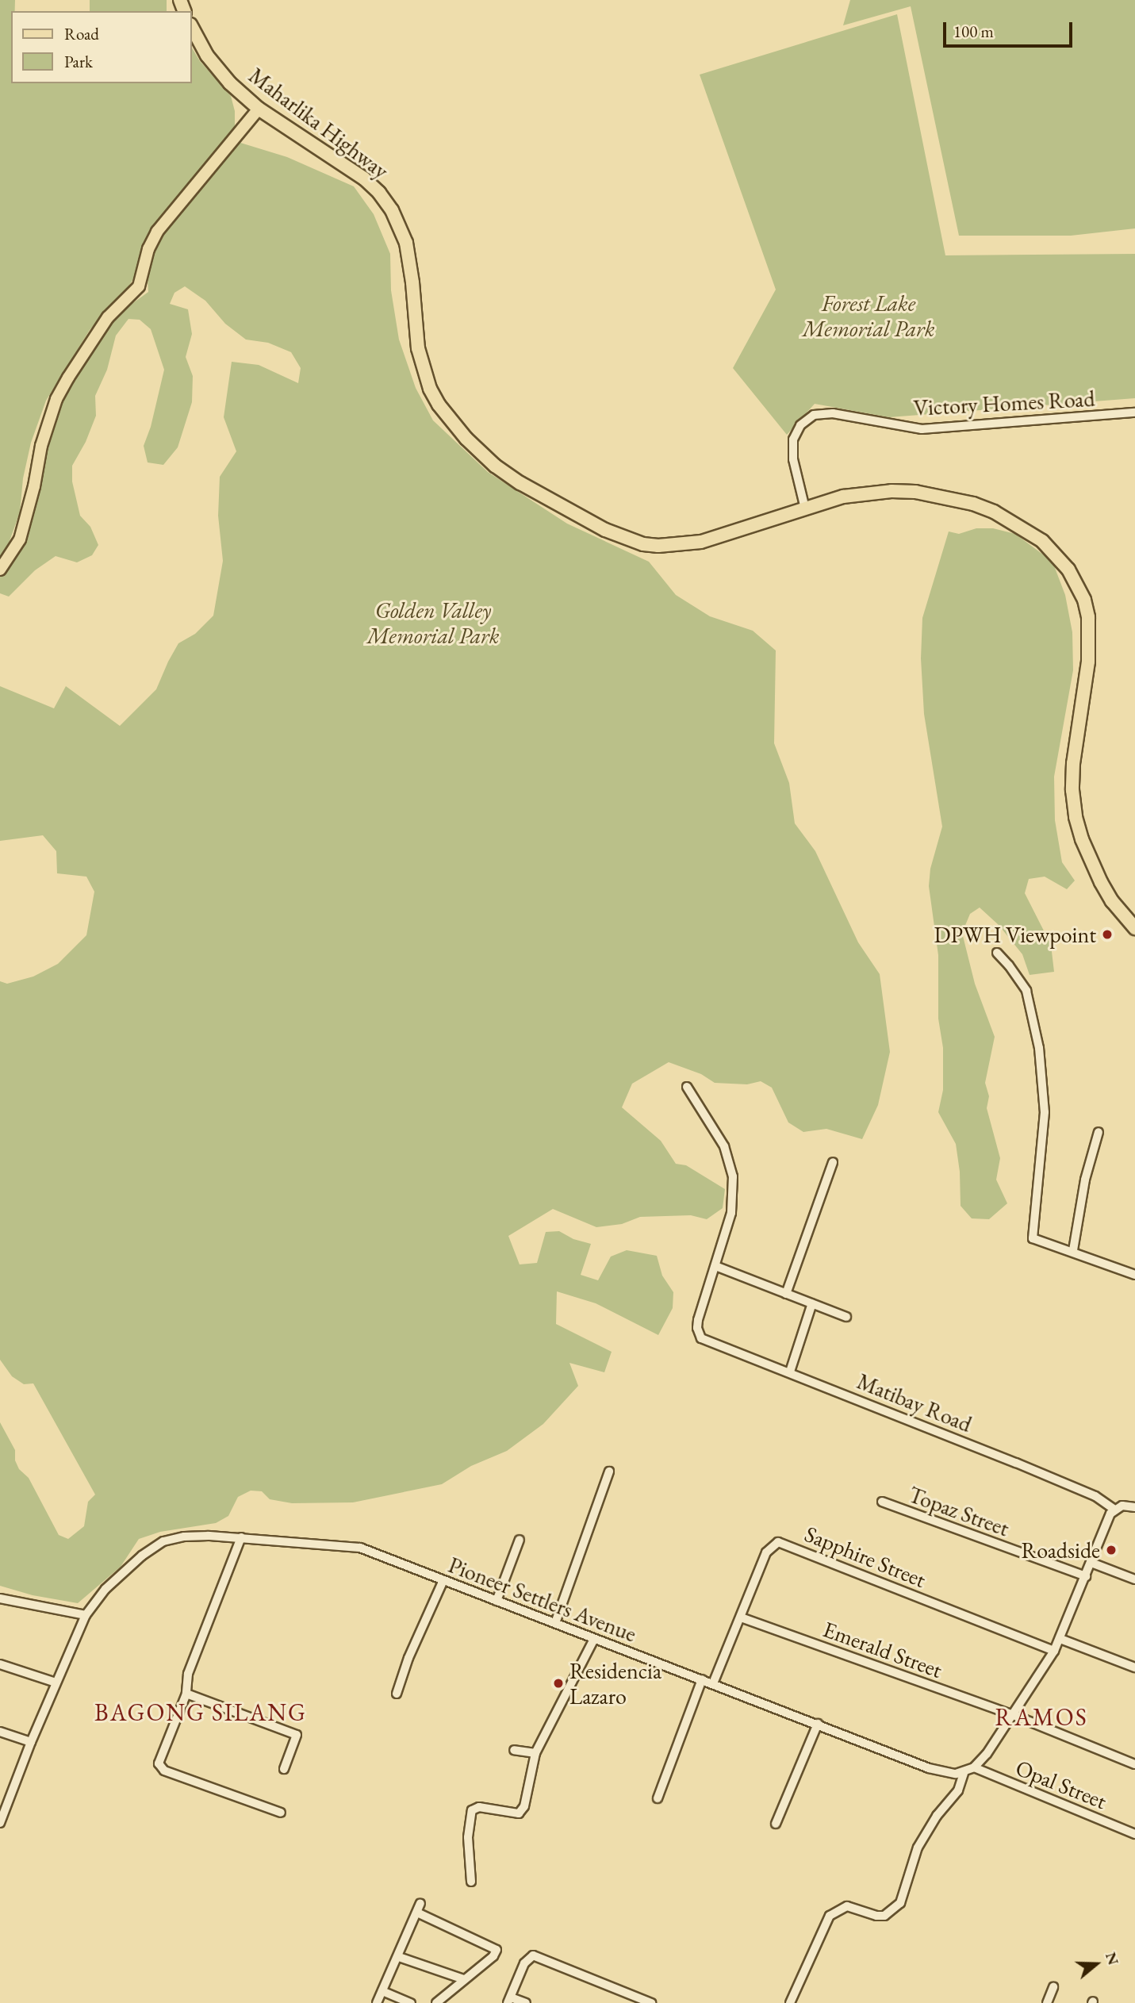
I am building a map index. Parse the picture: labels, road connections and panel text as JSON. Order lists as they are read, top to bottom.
{
  "streets": {
    "highway": ["Maharlika Highway"],
    "street": [
      "Victory Homes Road",
      "Matibay Road",
      "Topaz Street",
      "Sapphire Street",
      "Pioneer Settlers Avenue",
      "Emerald Street",
      "Opal Street"
    ]
  },
  "crossings": [
    ["Maharlika Highway", "Victory Homes Road"],
    ["Sapphire Street", "Pioneer Settlers Avenue"],
    ["Sapphire Street", "Emerald Street"]
  ],
  "districts": ["BAGONG SILANG", "RAMOS"],
  "parks": ["Forest Lake Memorial Park", "Golden Valley Memorial Park"],
  "places": ["DPWH Viewpoint", "Roadside", "Residencia Lazaro"],
  "legend": ["Road", "Park"],
  "scale_bar": "100 m",
  "north": "right"
}
